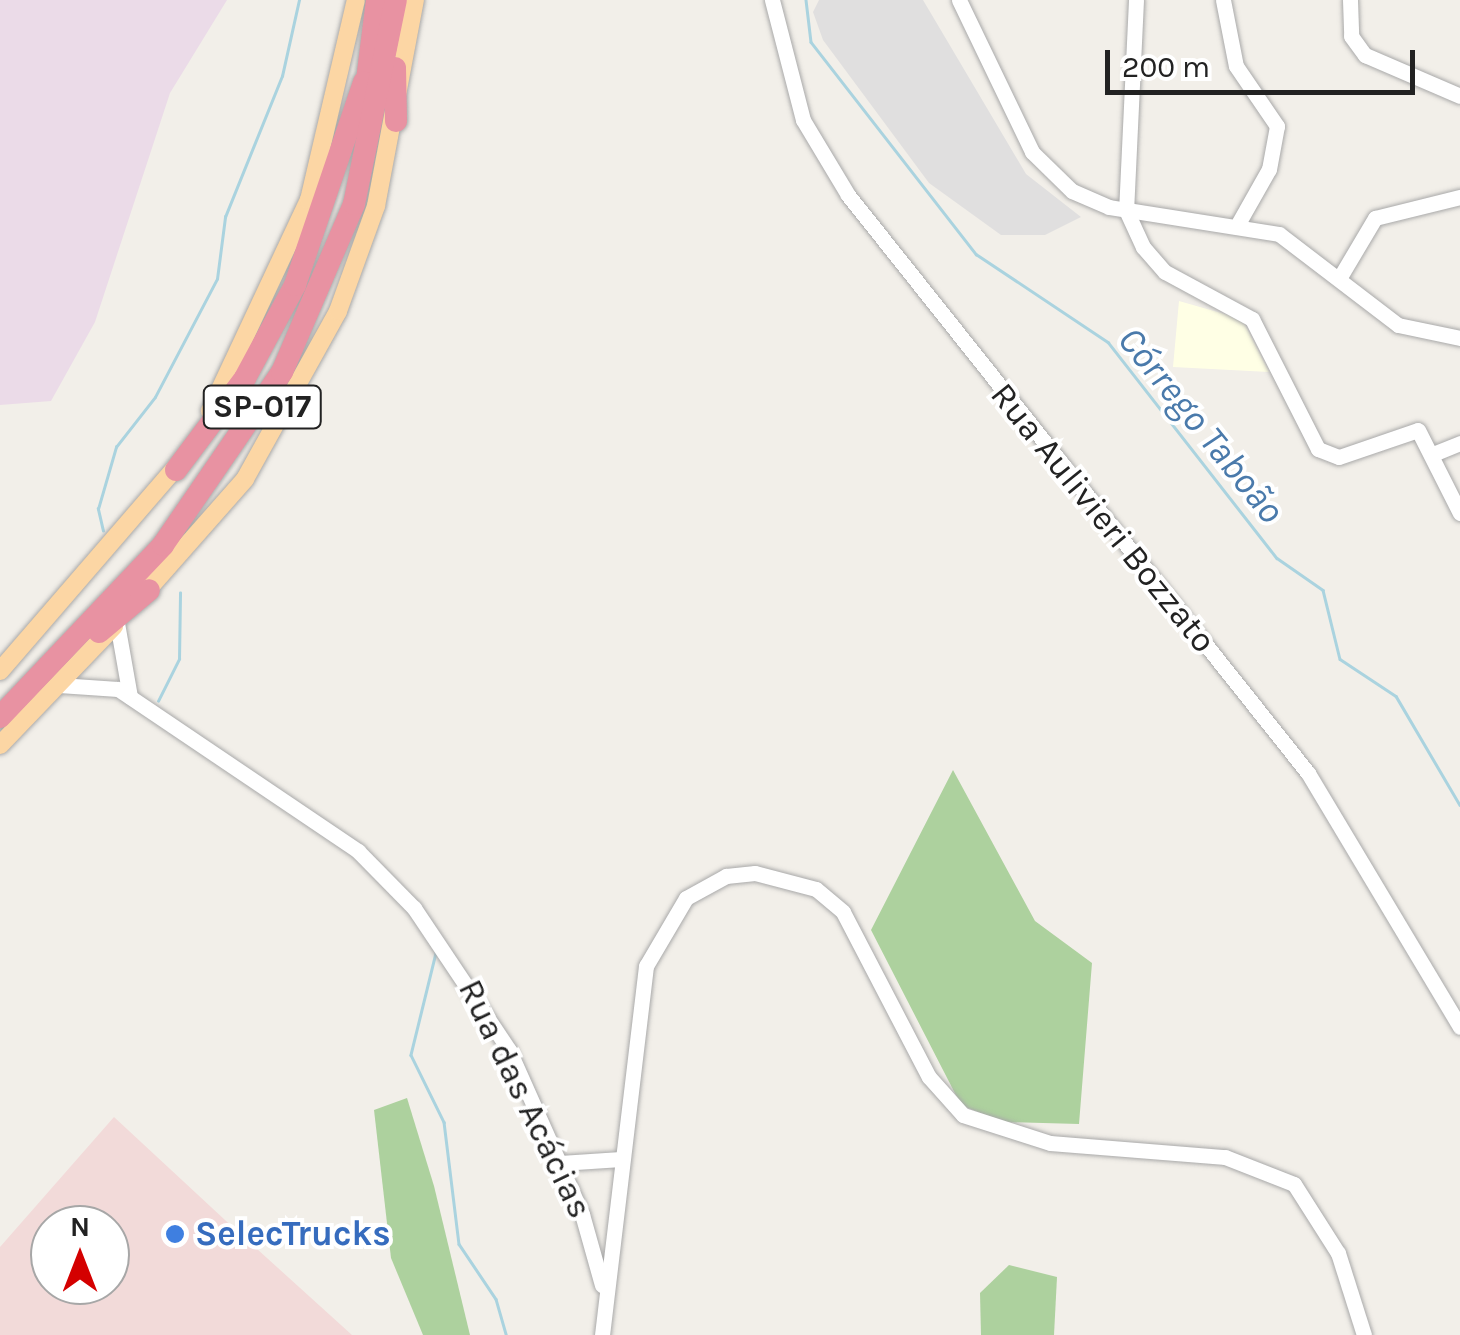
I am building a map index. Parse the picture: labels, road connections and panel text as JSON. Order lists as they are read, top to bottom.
{
  "streets": {
    "highway": ["SP-017"],
    "street": ["Rua Aulivieri Bozzato", "Rua das Acácias"]
  },
  "water": ["Córrego Taboão"],
  "places": ["SelecTrucks"],
  "scale_bar": "200 m",
  "north": "top"
}
